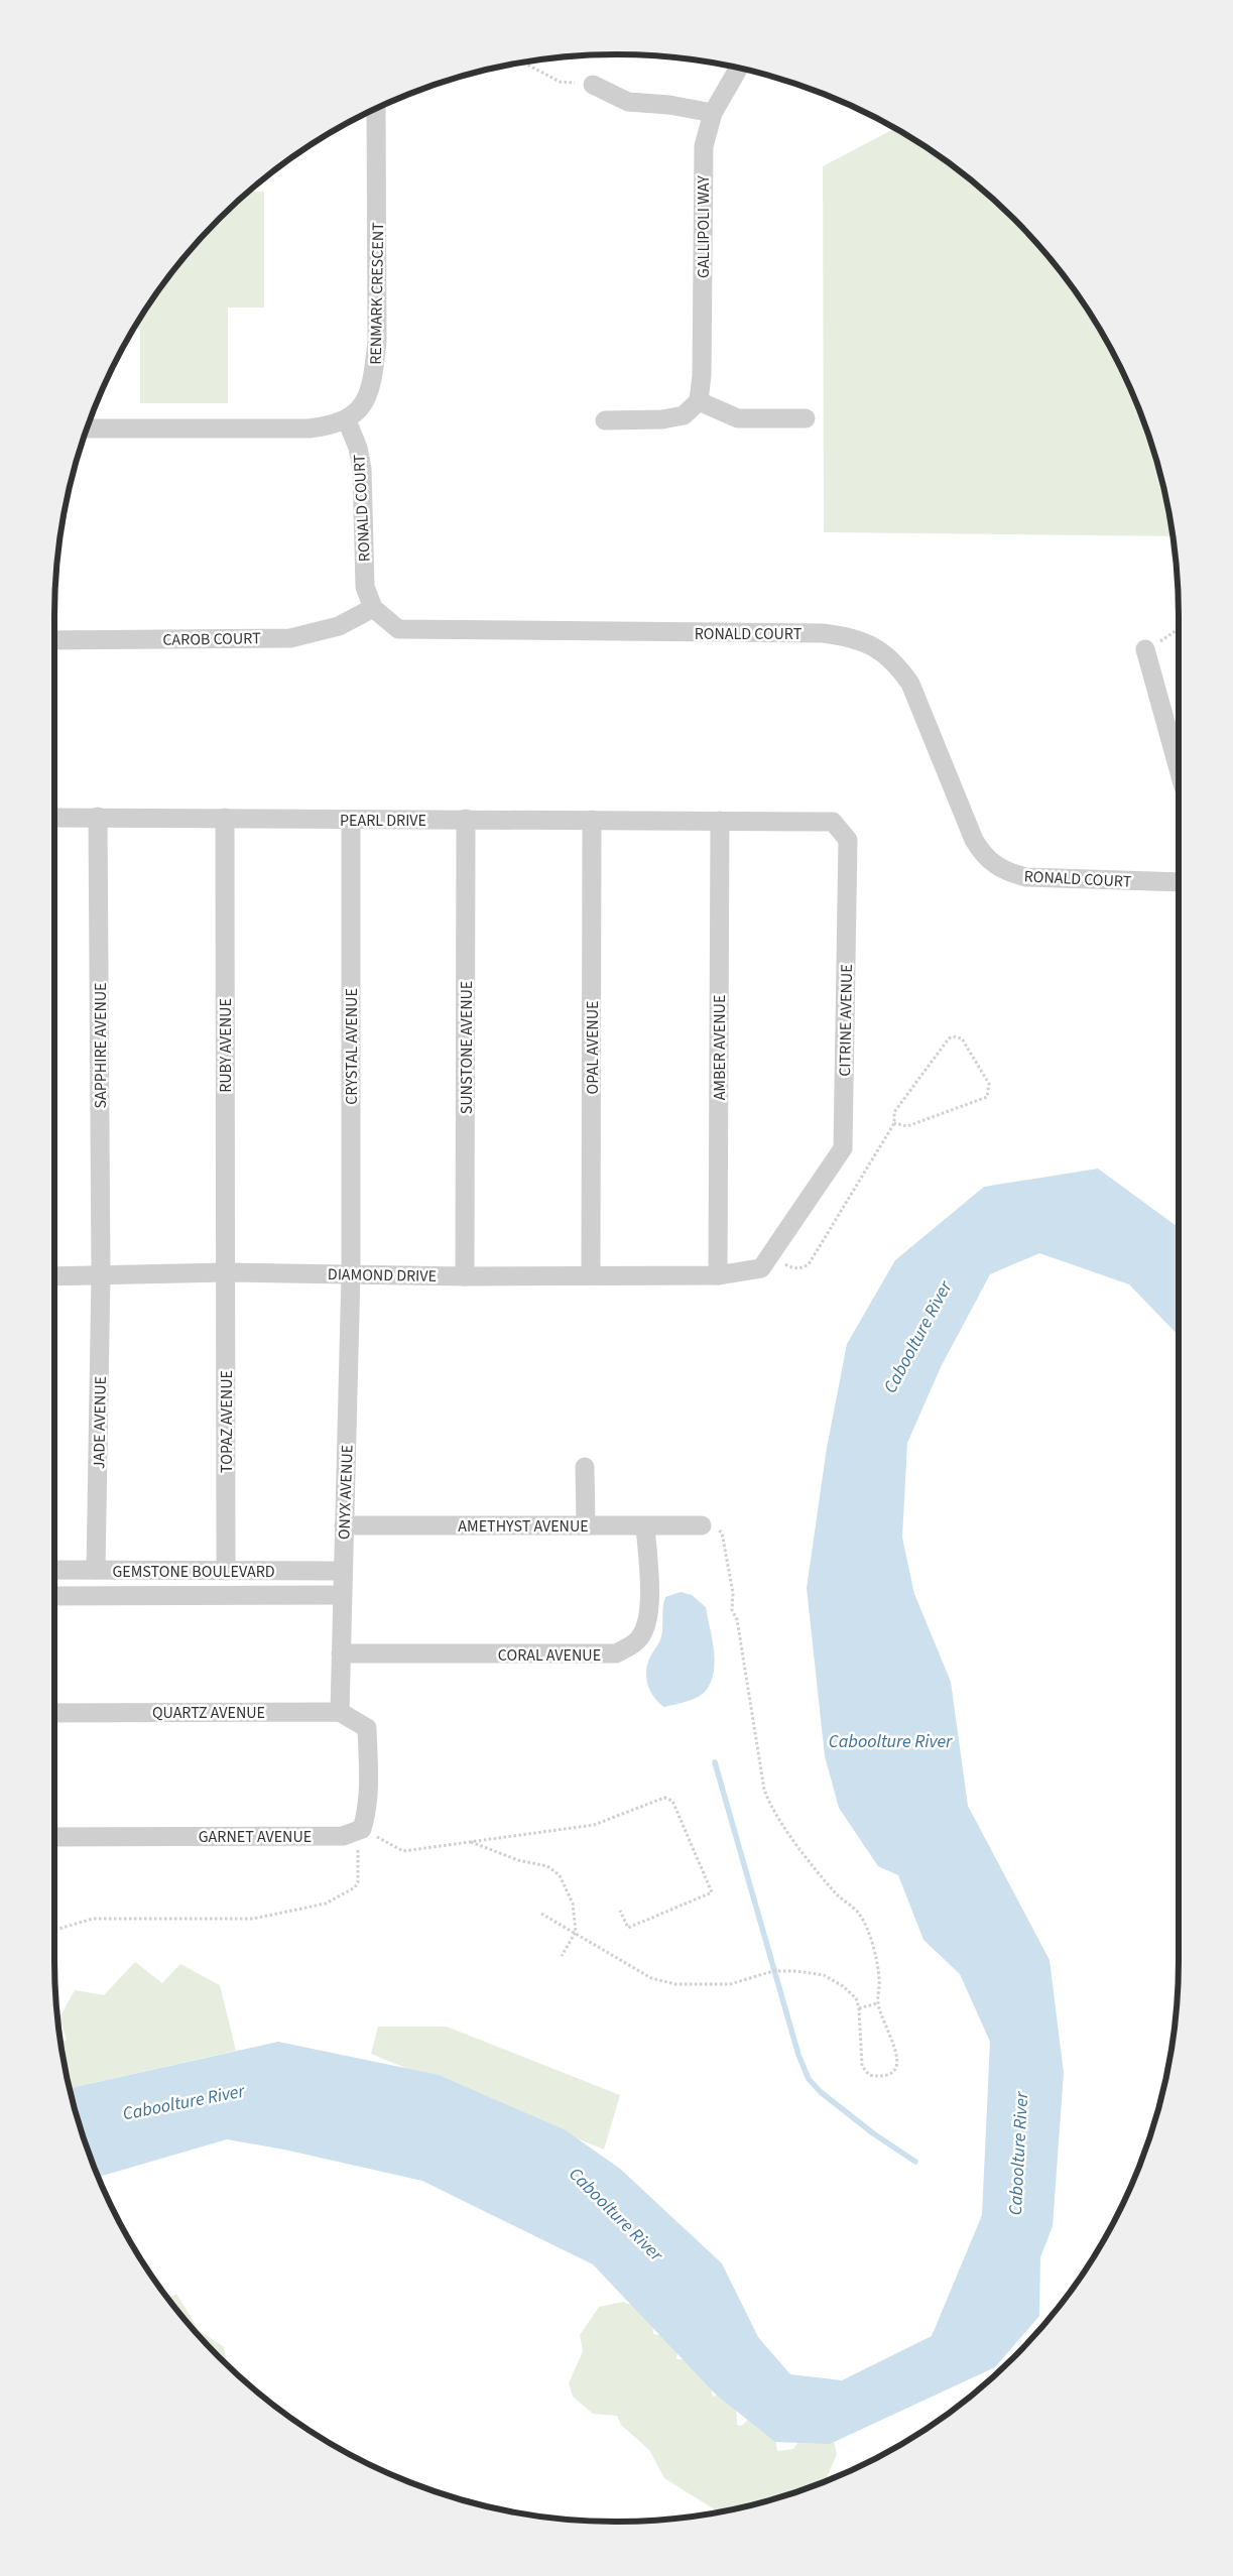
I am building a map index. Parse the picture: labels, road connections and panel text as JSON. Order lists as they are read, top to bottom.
{
  "streets": {
    "street": [
      "GALLIPOLI WAY",
      "RENMARK CRESCENT",
      "RONALD COURT",
      "CAROB COURT",
      "PEARL DRIVE",
      "CITRINE AVENUE",
      "SAPPHIRE AVENUE",
      "RUBY AVENUE",
      "CRYSTAL AVENUE",
      "SUNSTONE AVENUE",
      "OPAL AVENUE",
      "AMBER AVENUE",
      "DIAMOND DRIVE",
      "TOPAZ AVENUE",
      "JADE AVENUE",
      "ONYX AVENUE",
      "AMETHYST AVENUE",
      "GEMSTONE BOULEVARD",
      "CORAL AVENUE",
      "QUARTZ AVENUE",
      "GARNET AVENUE"
    ]
  },
  "crossings": [
    ["RENMARK CRESCENT", "RONALD COURT"],
    ["RONALD COURT", "CAROB COURT"],
    ["PEARL DRIVE", "CITRINE AVENUE"],
    ["PEARL DRIVE", "SAPPHIRE AVENUE"],
    ["PEARL DRIVE", "RUBY AVENUE"],
    ["PEARL DRIVE", "CRYSTAL AVENUE"],
    ["PEARL DRIVE", "SUNSTONE AVENUE"],
    ["PEARL DRIVE", "OPAL AVENUE"],
    ["PEARL DRIVE", "AMBER AVENUE"],
    ["CITRINE AVENUE", "AMBER AVENUE"],
    ["CITRINE AVENUE", "DIAMOND DRIVE"],
    ["SAPPHIRE AVENUE", "DIAMOND DRIVE"],
    ["SAPPHIRE AVENUE", "JADE AVENUE"],
    ["RUBY AVENUE", "DIAMOND DRIVE"],
    ["RUBY AVENUE", "TOPAZ AVENUE"],
    ["CRYSTAL AVENUE", "DIAMOND DRIVE"],
    ["CRYSTAL AVENUE", "ONYX AVENUE"],
    ["SUNSTONE AVENUE", "DIAMOND DRIVE"],
    ["OPAL AVENUE", "DIAMOND DRIVE"],
    ["AMBER AVENUE", "DIAMOND DRIVE"],
    ["DIAMOND DRIVE", "TOPAZ AVENUE"],
    ["DIAMOND DRIVE", "JADE AVENUE"],
    ["DIAMOND DRIVE", "ONYX AVENUE"],
    ["TOPAZ AVENUE", "GEMSTONE BOULEVARD"],
    ["JADE AVENUE", "GEMSTONE BOULEVARD"],
    ["ONYX AVENUE", "AMETHYST AVENUE"],
    ["ONYX AVENUE", "GEMSTONE BOULEVARD"],
    ["ONYX AVENUE", "CORAL AVENUE"],
    ["ONYX AVENUE", "QUARTZ AVENUE"],
    ["AMETHYST AVENUE", "CORAL AVENUE"]
  ],
  "water": ["Caboolture River"]
}
